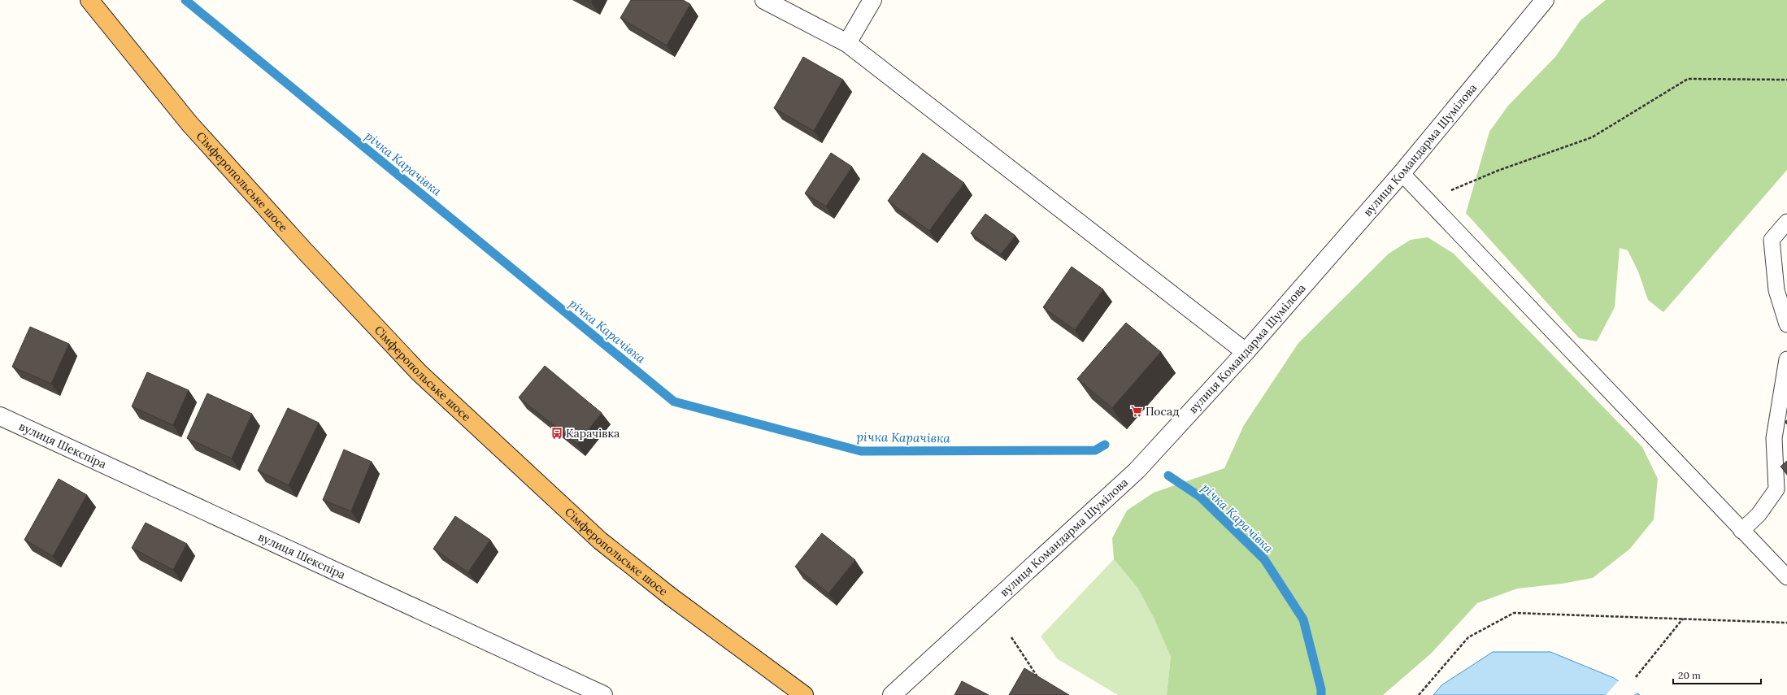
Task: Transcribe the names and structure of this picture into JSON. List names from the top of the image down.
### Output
{
  "streets": {
    "highway": ["Сімферопольське шосе"],
    "street": ["вулиця Командарма Шумілова", "вулиця Шекспіра"]
  },
  "water": ["річка Карачівка"],
  "places": {
    "supermarket": ["Посад"],
    "bus stop": ["Карачівка"]
  },
  "scale_bar": "20 m"
}
